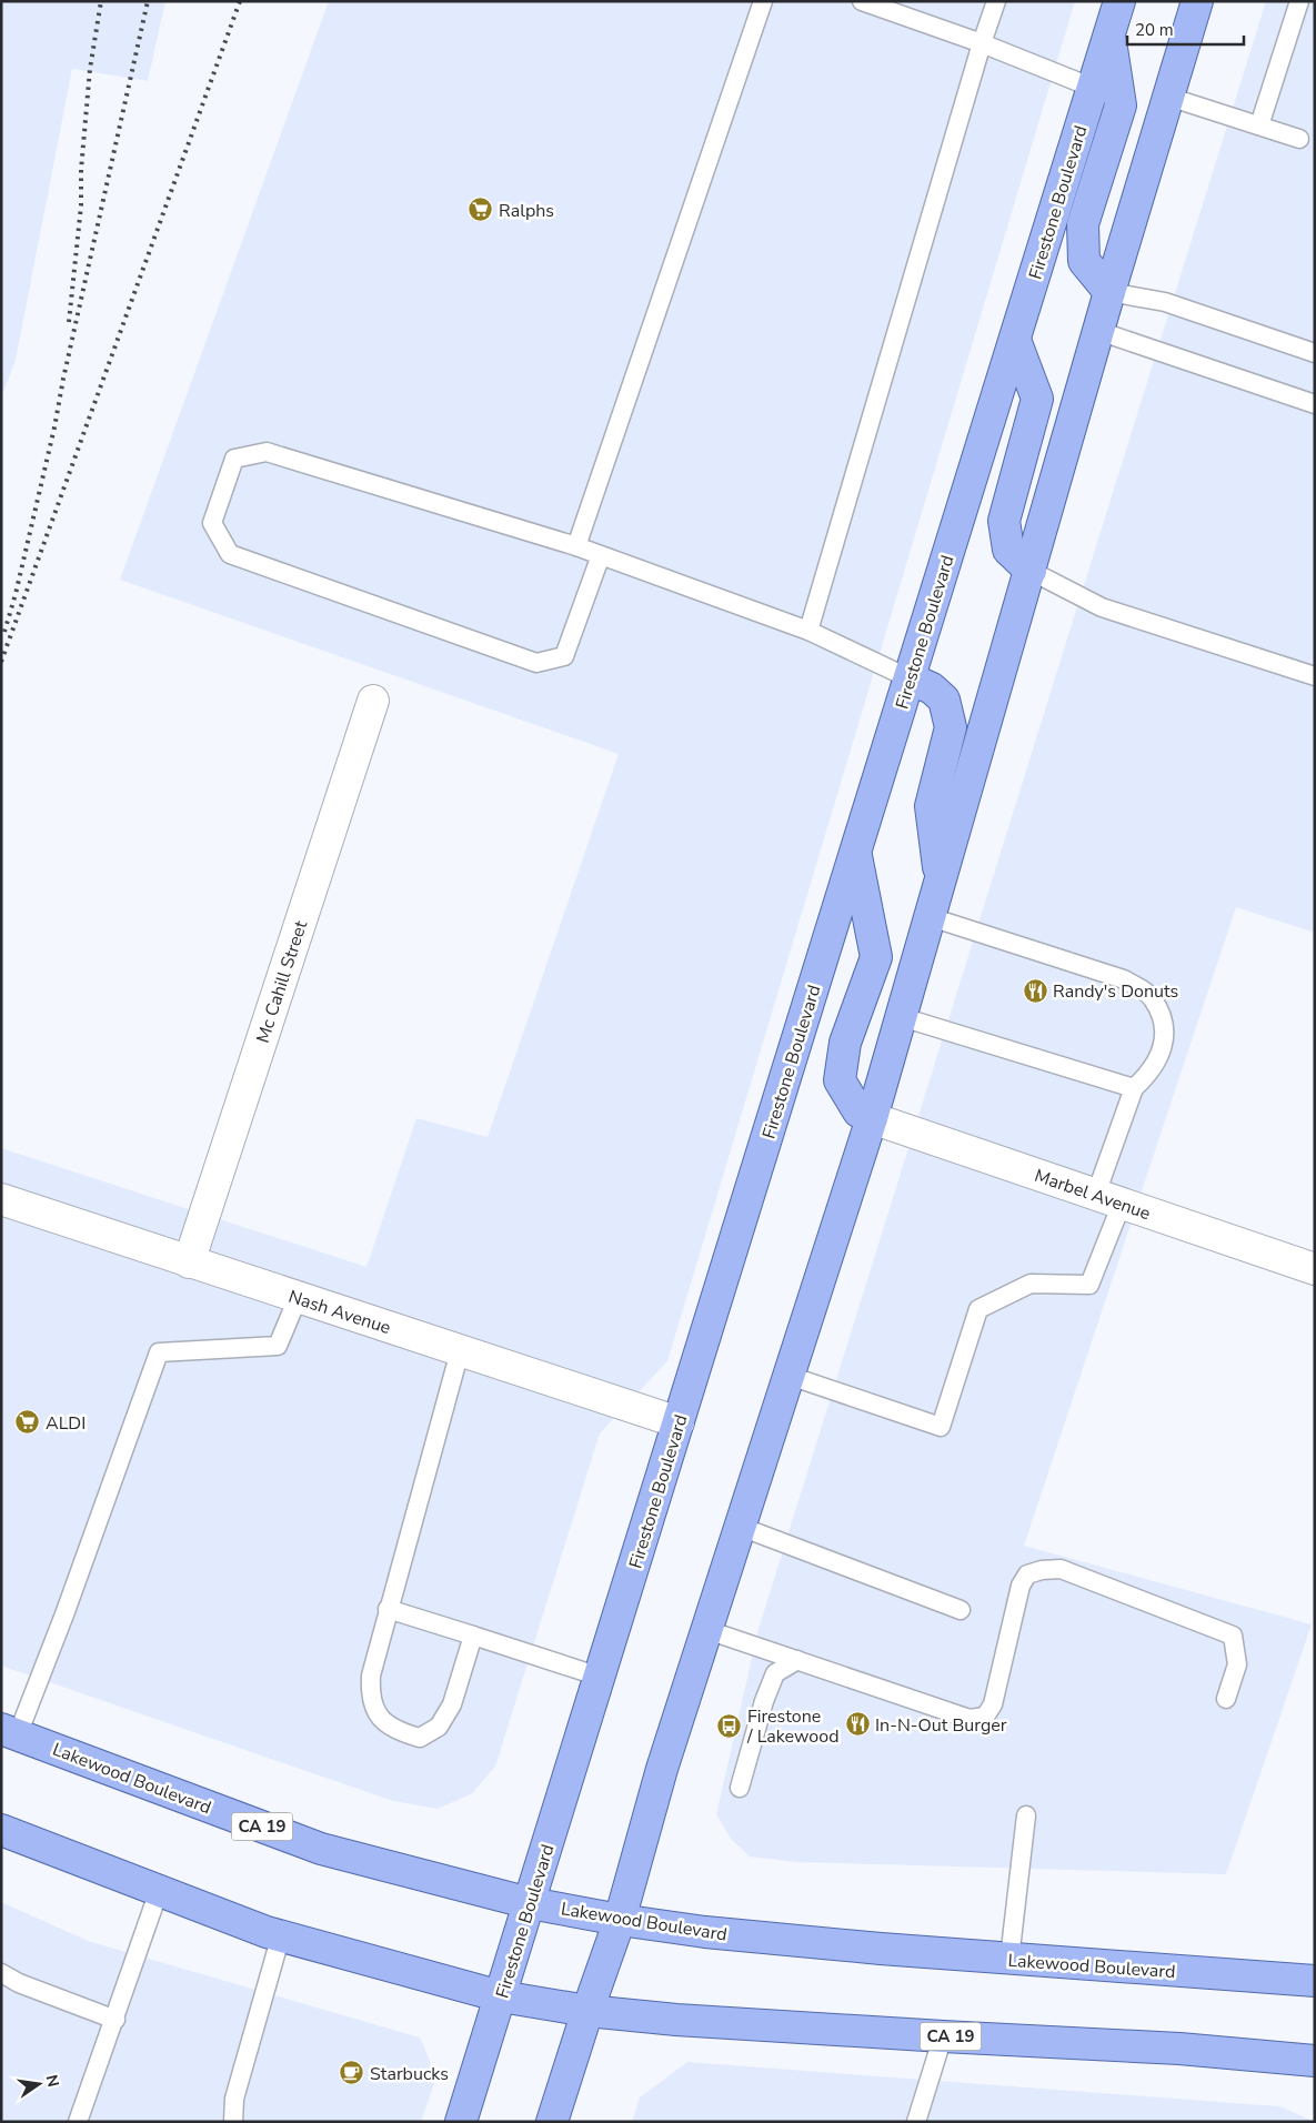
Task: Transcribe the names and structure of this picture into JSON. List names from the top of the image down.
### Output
{
  "streets": {
    "main road": ["Firestone Boulevard", "Lakewood Boulevard", "CA 19"],
    "street": ["Mc Cahill Street", "Marbel Avenue", "Nash Avenue"]
  },
  "crossings": [
    ["Firestone Boulevard", "Nash Avenue"],
    ["Firestone Boulevard", "Lakewood Boulevard"],
    ["Firestone Boulevard", "CA 19"],
    ["Mc Cahill Street", "Nash Avenue"]
  ],
  "places": {
    "supermarket": ["Ralphs", "ALDI"],
    "restaurant": ["Randy's Donuts", "In-N-Out Burger"],
    "bus stop": ["Firestone / Lakewood"],
    "cafe": ["Starbucks"]
  },
  "scale_bar": "20 m",
  "north": "right"
}
